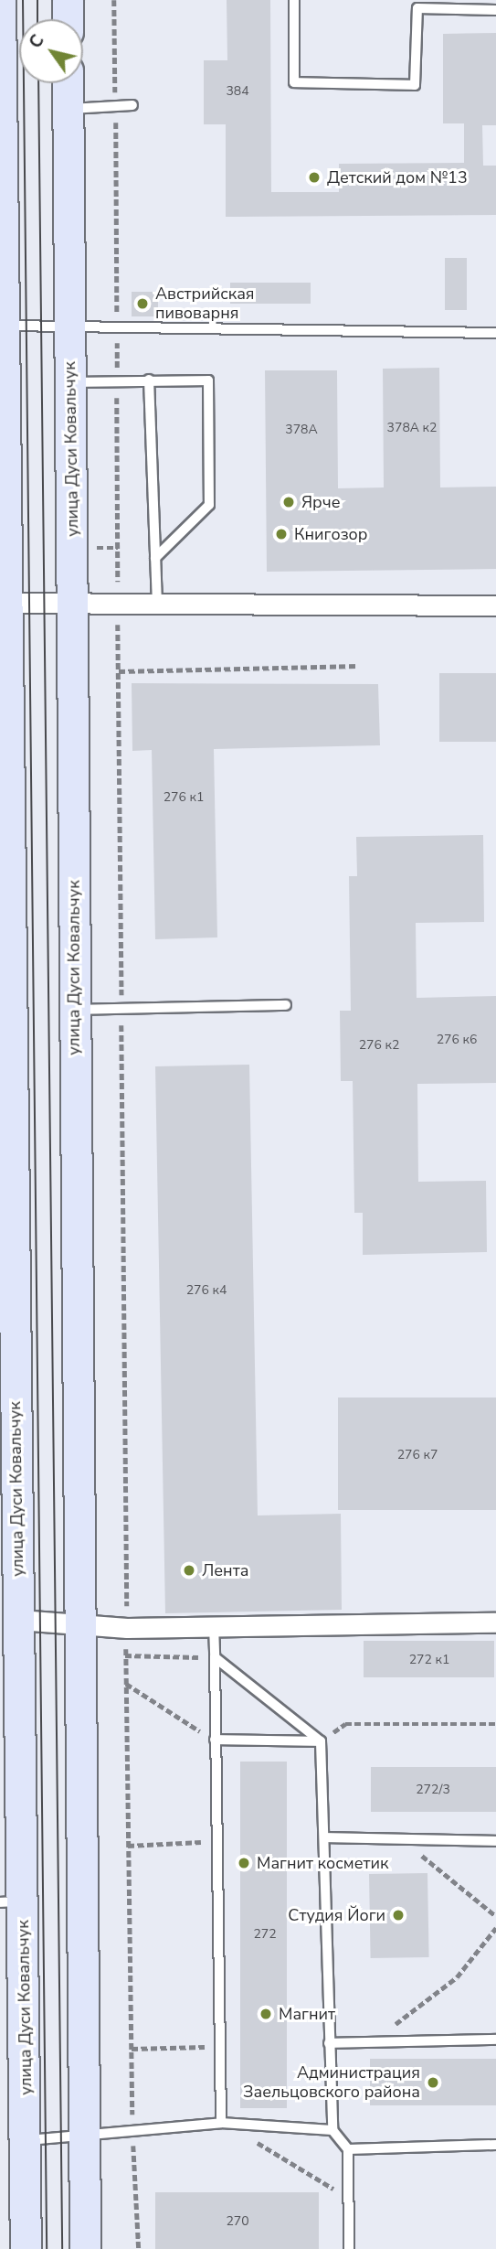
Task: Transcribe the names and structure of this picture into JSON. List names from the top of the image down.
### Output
{
  "streets": {
    "main road": ["улица Дуси Ковальчук"]
  },
  "places": [
    "Детский дом №13",
    "Австрийская пивоварня",
    "Ярче",
    "Книгозор",
    "Лента",
    "Магнит косметик",
    "Студия Йоги",
    "Магнит",
    "Администрация Заельцовского района"
  ],
  "house_numbers": [
    "384",
    "378А к2",
    "378А",
    "276 к1",
    "276 к6",
    "276 к2",
    "276 к4",
    "276 к7",
    "272 к1",
    "272/3",
    "272",
    "270"
  ],
  "north": "top left"
}
